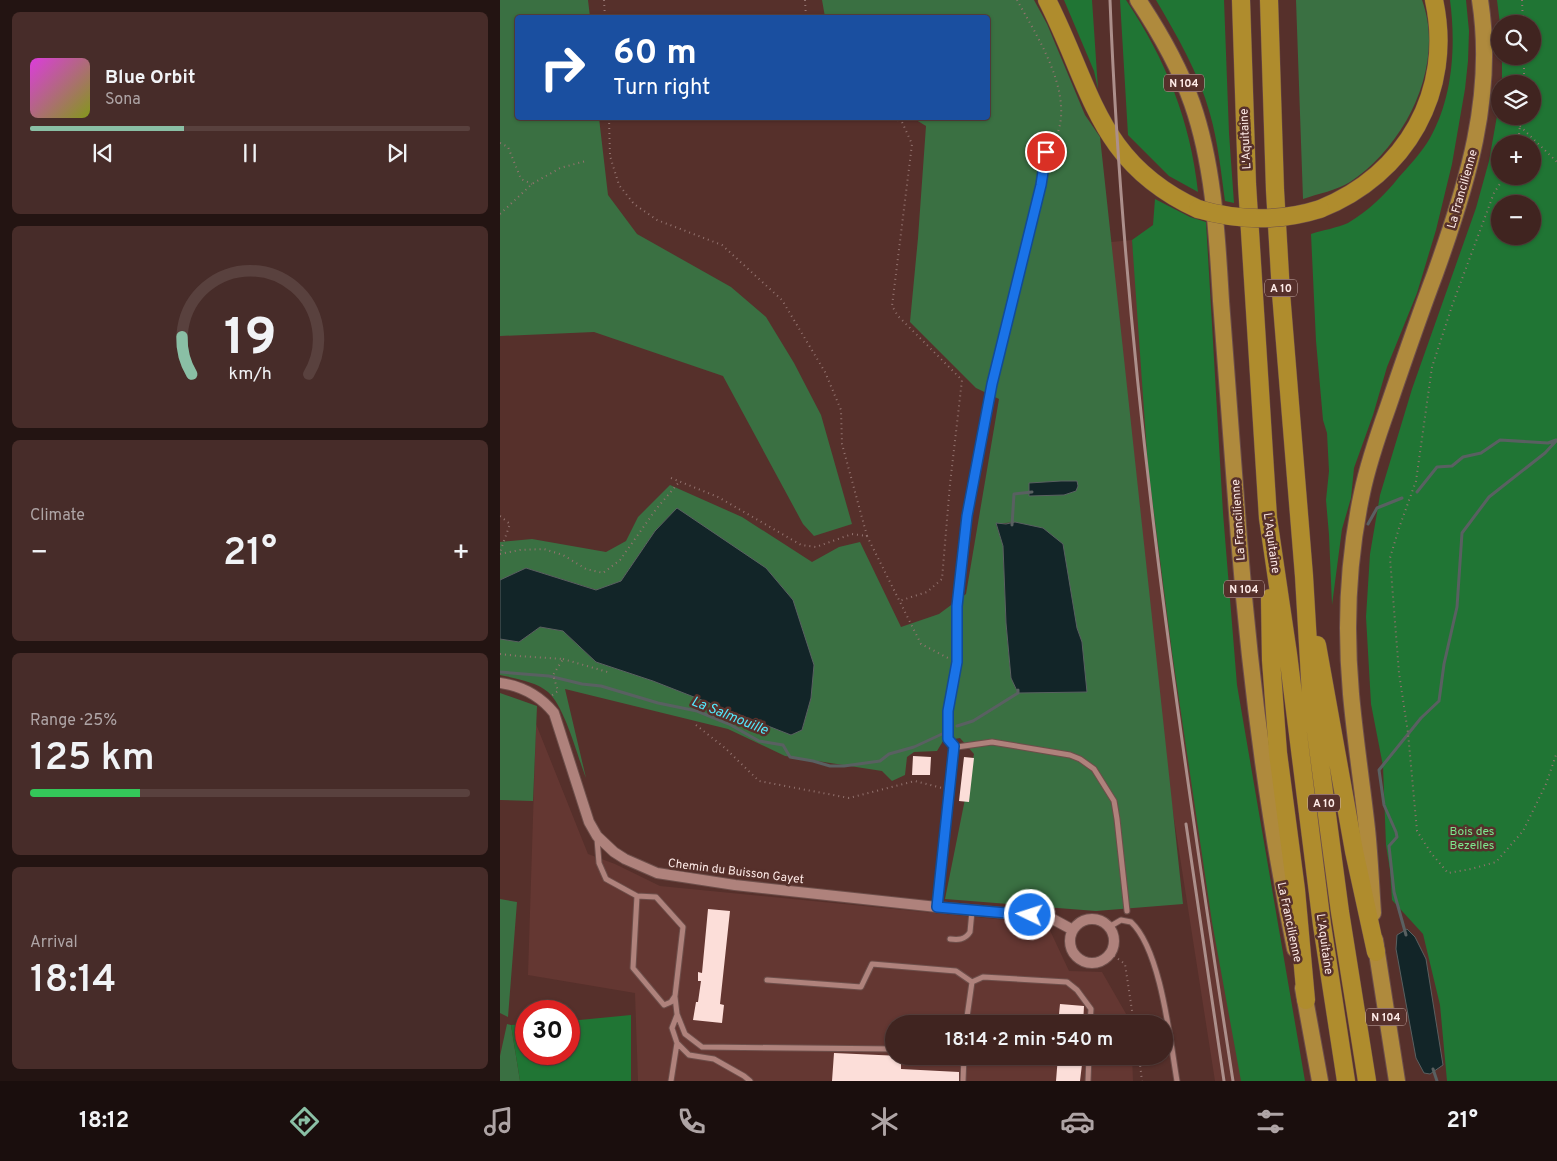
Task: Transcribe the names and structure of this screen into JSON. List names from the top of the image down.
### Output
{
  "streets": {
    "highway": [
      "N 104",
      "L'Aquitaine",
      "La Francilienne",
      "A 10"
    ],
    "street": ["Chemin du Buisson Gayet"]
  },
  "water": ["La Salmouille"],
  "parks": ["Bois des Bezelles"],
  "page": {
    "map_buttons": ["+", "−"],
    "turn": ["60 m", "Turn right"],
    "song": ["Blue Orbit", "Sona"],
    "tile": [
      "Climate",
      ["Range · 25%", "125 km"],
      ["Arrival", "18:14"]
    ],
    "heat": ["−", "21°", "+"],
    "limit": "30",
    "trip": "18:14 · 2 min · 540 m",
    "tabs": ["18:12", "21°"],
    "gauge": ["19", "km/h"]
  }
}
